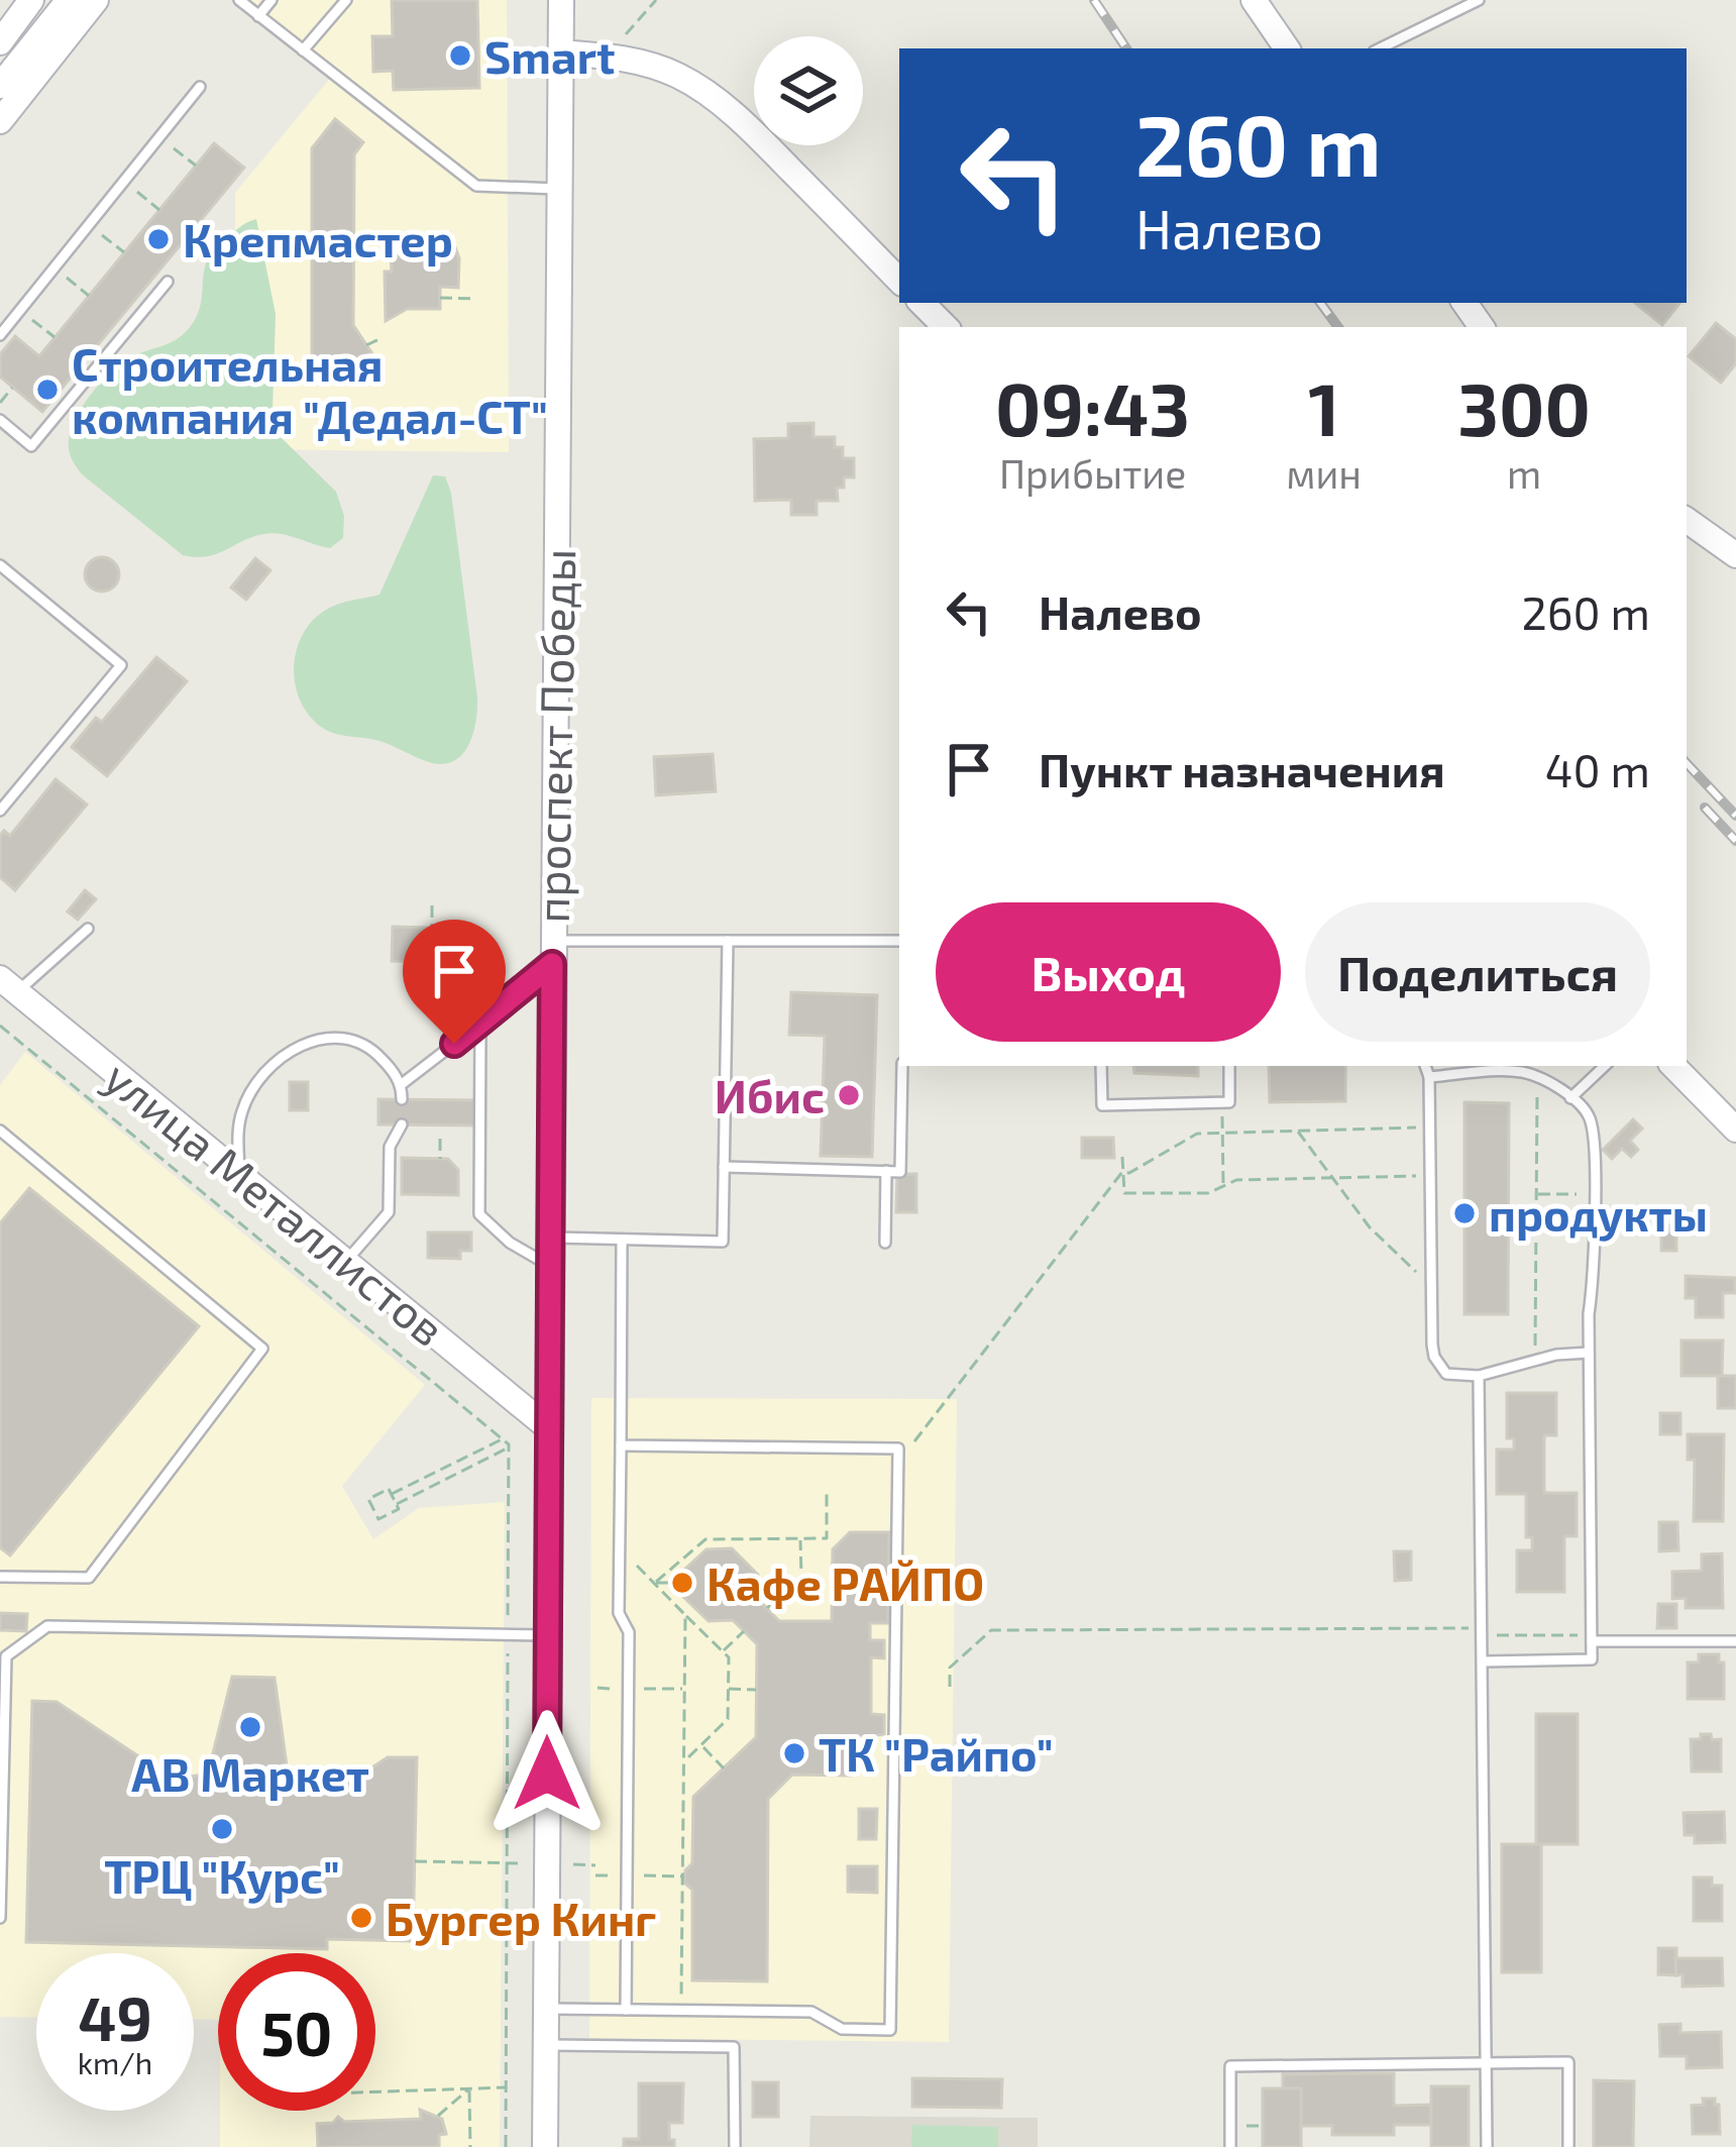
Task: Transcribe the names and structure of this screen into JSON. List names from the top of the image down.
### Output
{
  "streets": {
    "main road": ["проспект Победы", "улица Металлистов"]
  },
  "crossings": [
    ["проспект Победы", "улица Металлистов"]
  ],
  "places": [
    "Smart",
    "Крепмастер",
    "Строительная компания \"Дедал-СТ\"",
    "Ибис",
    "продукты",
    "Кафе РАЙПО",
    "АВ Маркет",
    "ТК \"Райпо\"",
    "ТРЦ \"Курс\"",
    "Бургер Кинг"
  ],
  "page": {
    "turn": ["260 m", "Налево"],
    "eta": [
      "09:43",
      "Прибытие",
      "1",
      "мин",
      "300",
      "m"
    ],
    "list": [
      {
        "name": "Налево",
        "value": "260 m"
      },
      {
        "name": "Пункт назначения",
        "value": "40 m"
      }
    ],
    "buttons": ["Выход", "Поделиться"],
    "speed": "49 km/h",
    "limit": "50"
  }
}
